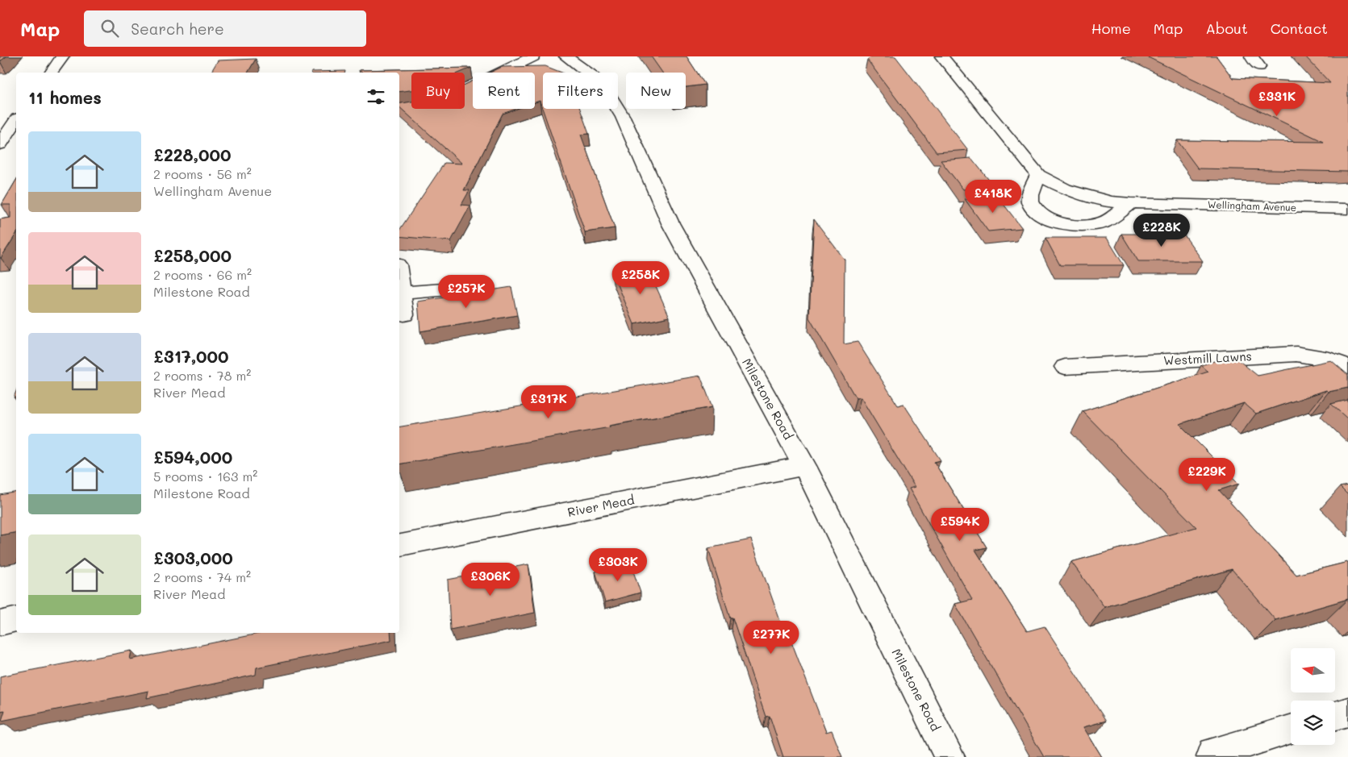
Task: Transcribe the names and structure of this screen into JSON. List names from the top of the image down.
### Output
{
  "streets": {
    "street": [
      "Wellingham Avenue",
      "Westmill Lawns",
      "Milestone Road",
      "River Mead"
    ]
  },
  "crossings": [
    ["Milestone Road", "River Mead"]
  ],
  "north": "left",
  "page": {
    "header": "Map",
    "search": "Search here",
    "nav": [
      "Home",
      "Map",
      "About",
      "Contact"
    ],
    "chip": [
      "Buy",
      "Rent",
      "Filters",
      "New"
    ],
    "heading": "11 homes",
    "price": [
      "£331K",
      "£418K",
      "£228K",
      "£258K",
      "£257K",
      "£317K",
      "£229K",
      "£594K",
      "£303K",
      "£306K",
      "£277K"
    ],
    "list": [
      {
        "name": "£228,000",
        "note": "2 rooms · 56 m² · Wellingham Avenue"
      },
      {
        "name": "£258,000",
        "note": "2 rooms · 66 m² · Milestone Road"
      },
      {
        "name": "£317,000",
        "note": "2 rooms · 78 m² · River Mead"
      },
      {
        "name": "£594,000",
        "note": "5 rooms · 163 m² · Milestone Road"
      },
      {
        "name": "£303,000",
        "note": "2 rooms · 74 m² · River Mead"
      }
    ]
  }
}
